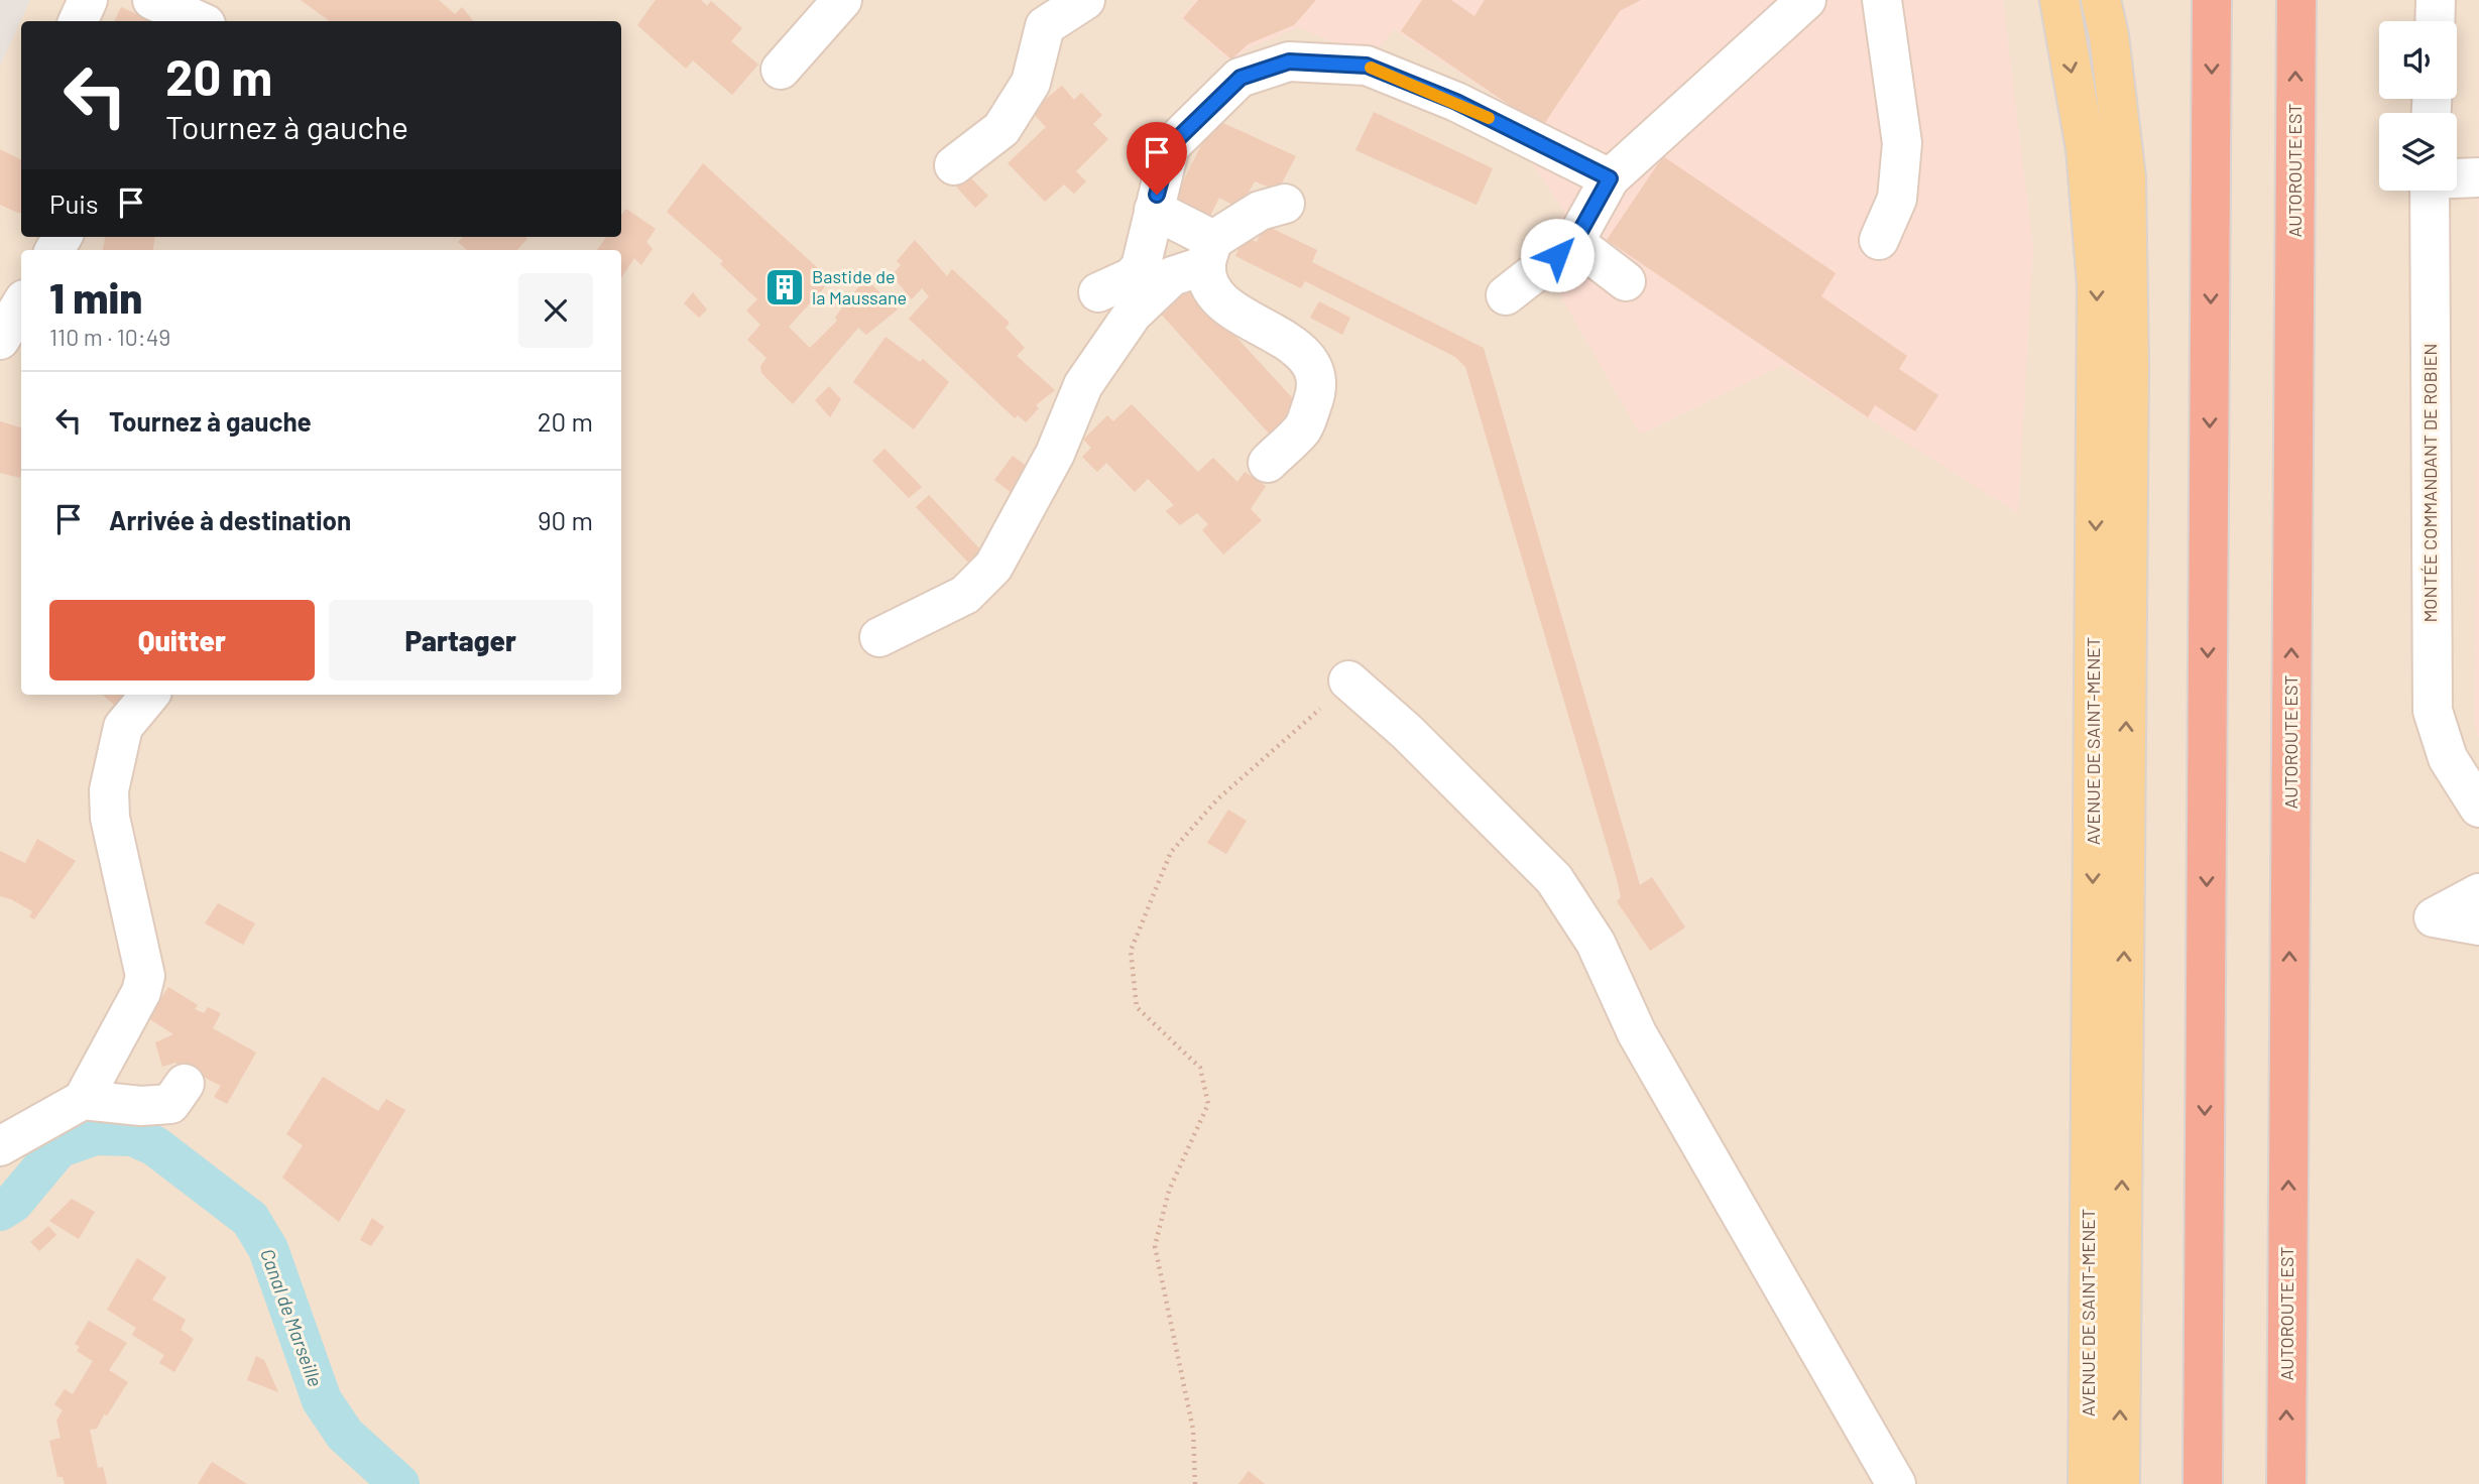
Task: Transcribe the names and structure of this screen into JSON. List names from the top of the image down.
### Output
{
  "streets": {
    "highway": ["AUTOROUTE EST"],
    "main road": ["AVENUE DE SAINT-MENET"],
    "street": ["MONTÉE COMMANDANT DE ROBIEN"]
  },
  "water": ["Canal de Marseille"],
  "places": {
    "building": ["Bastide de la Maussane"]
  },
  "page": {
    "turn": ["20 m", "Tournez à gauche"],
    "then": "Puis",
    "heading": ["1 min", "110 m · 10:49"],
    "list": [
      {
        "name": "Tournez à gauche",
        "value": "20 m"
      },
      {
        "name": "Arrivée à destination",
        "value": "90 m"
      }
    ],
    "buttons": ["Quitter", "Partager"]
  }
}
